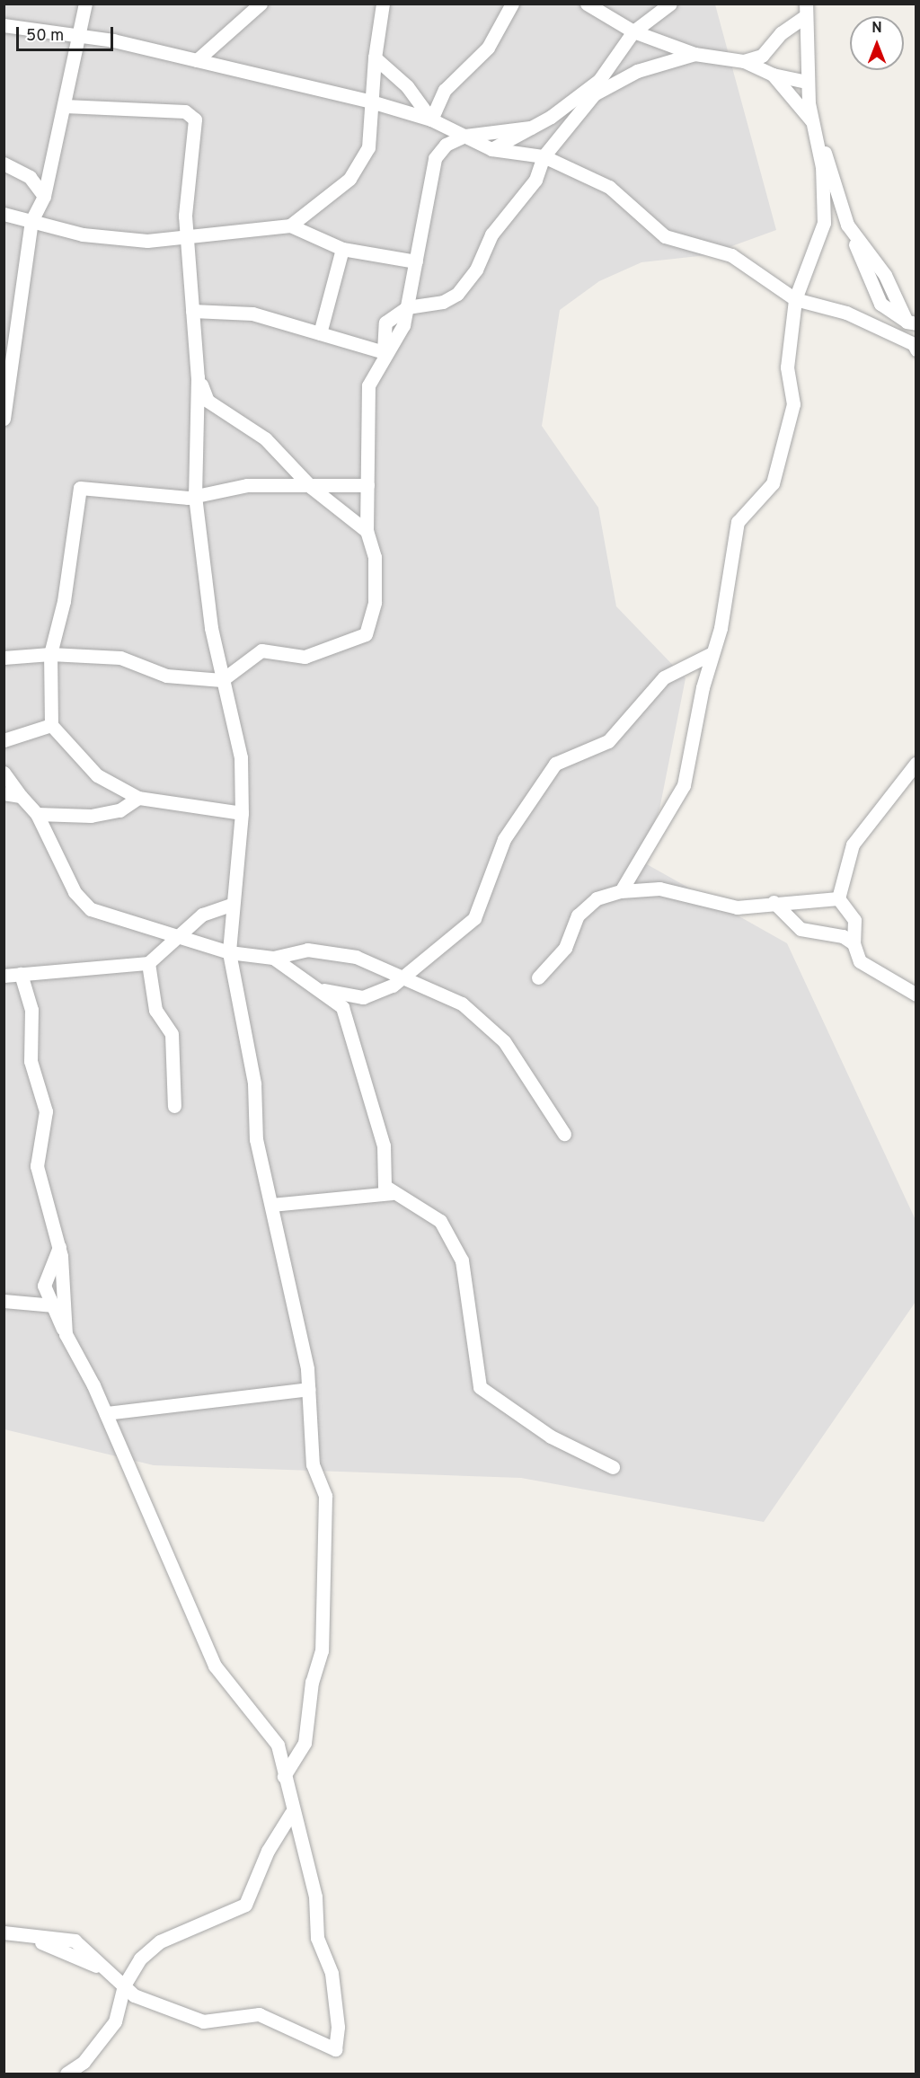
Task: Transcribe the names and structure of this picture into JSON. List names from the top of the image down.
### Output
{
  "scale_bar": "50 m",
  "north": "top"
}
